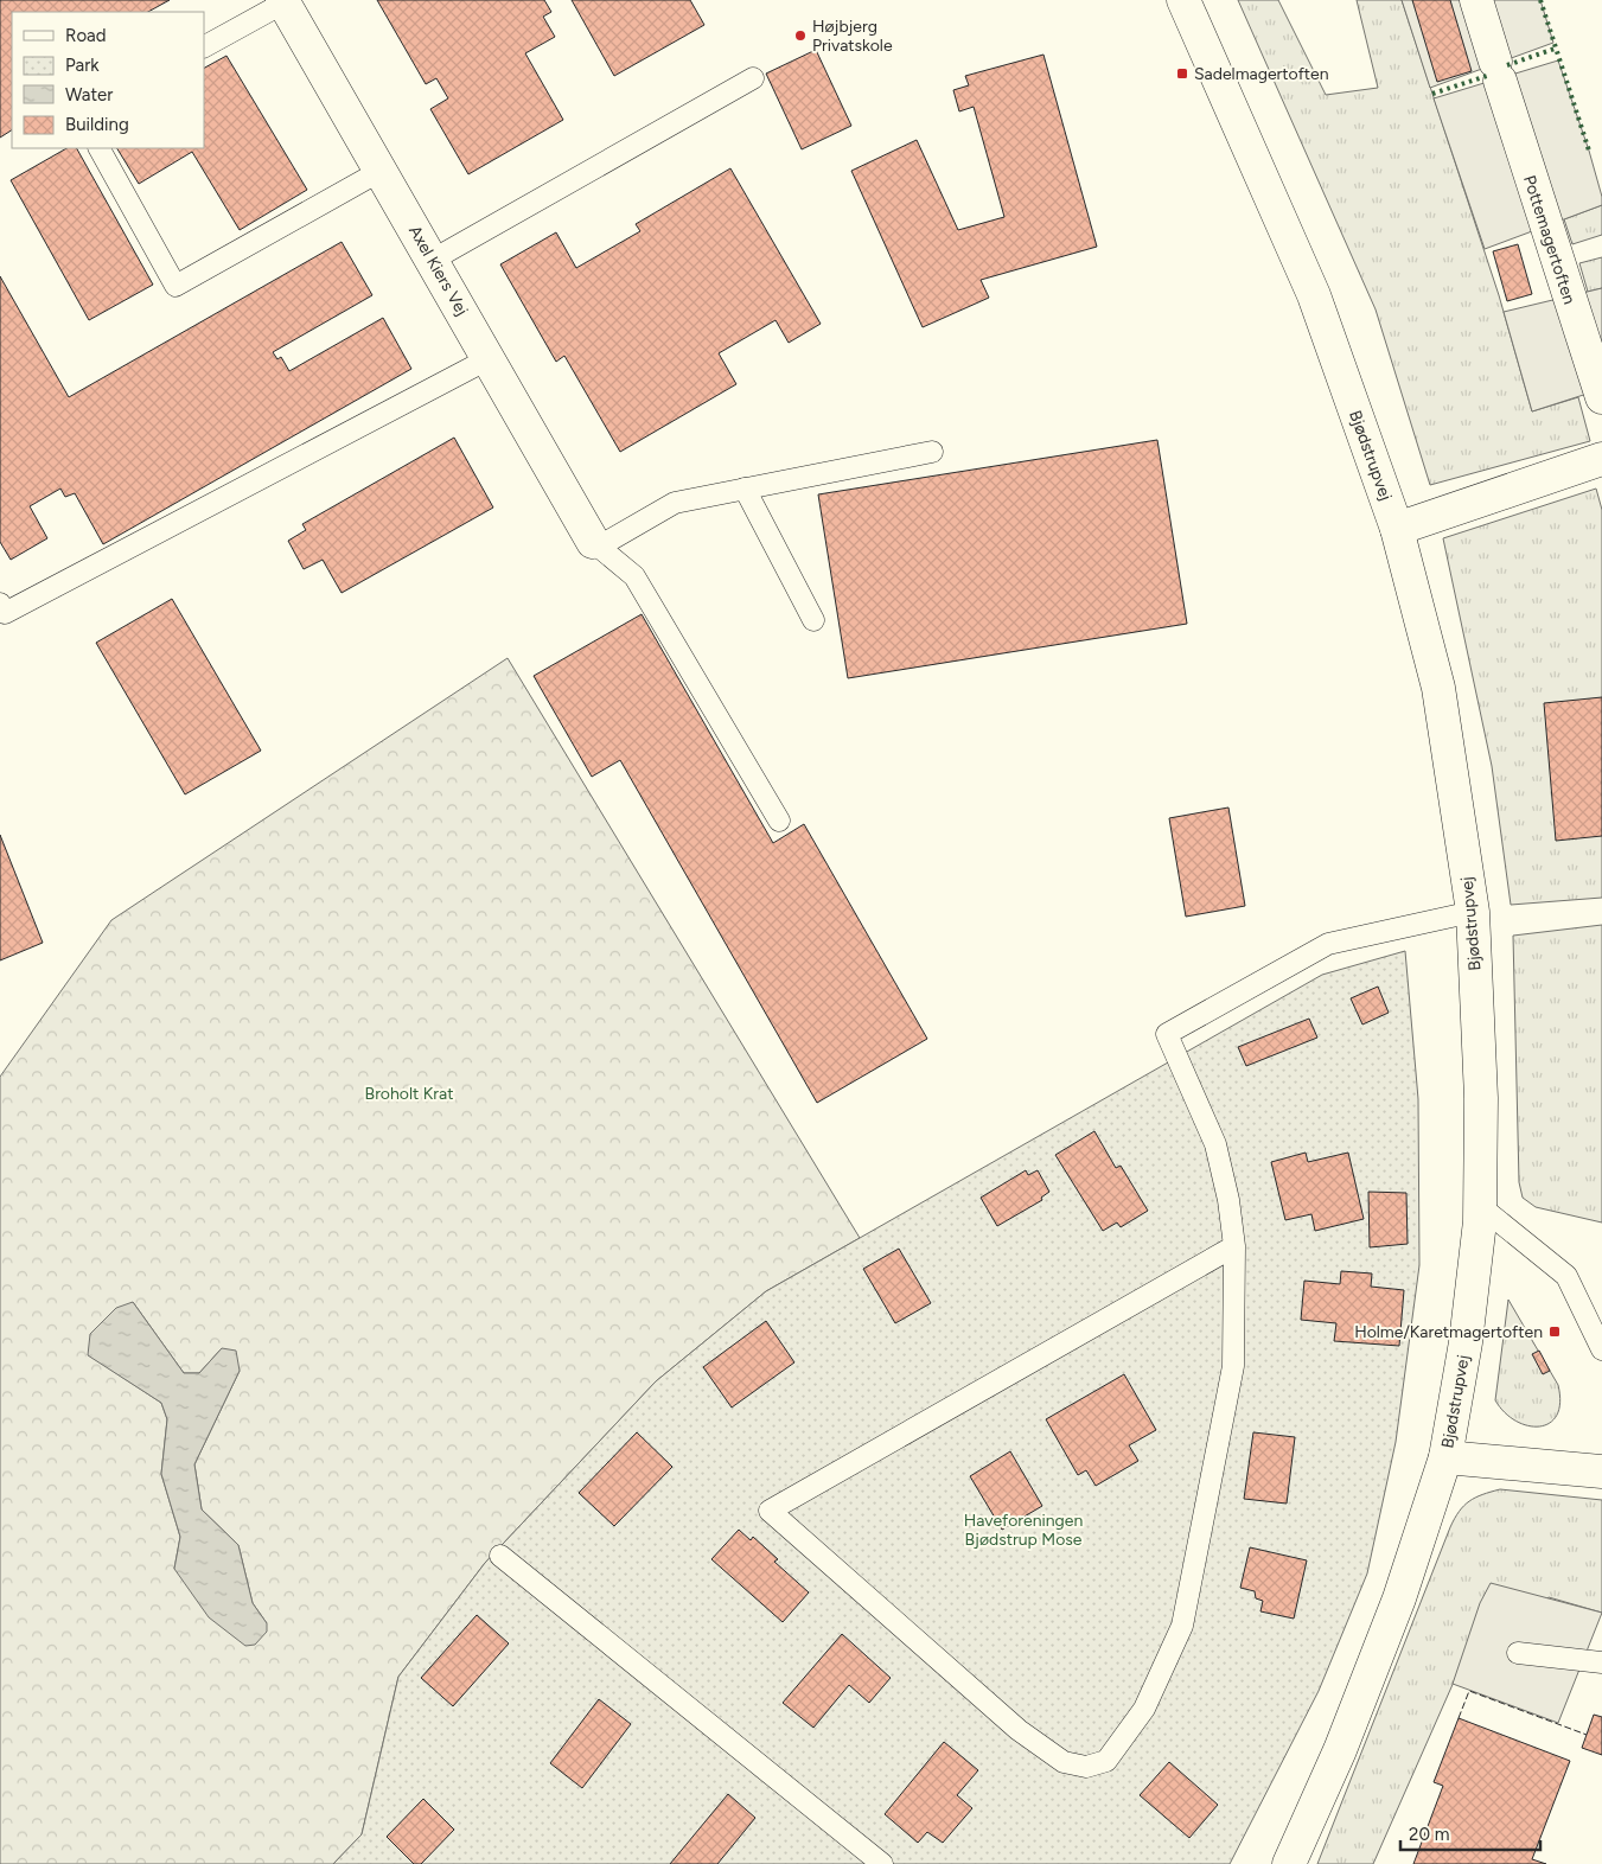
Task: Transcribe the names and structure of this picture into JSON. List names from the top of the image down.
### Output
{
  "streets": {
    "street": ["Pottemagertoften", "Axel Kiers Vej", "Bjødstrupvej"]
  },
  "parks": ["Broholt Krat", "Haveforeningen Bjødstrup Mose"],
  "places": {
    "other": ["Højbjerg Privatskole"],
    "transit": ["Sadelmagertoften", "Holme/Karetmagertoften"]
  },
  "legend": [
    "Road",
    "Park",
    "Water",
    "Building"
  ],
  "scale_bar": "20 m"
}
